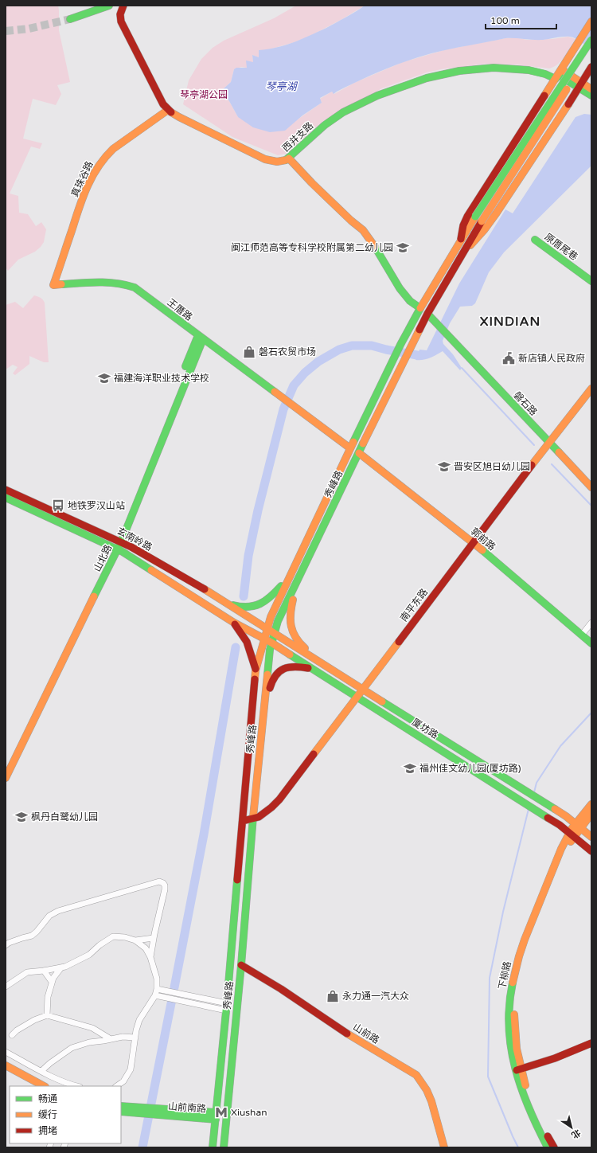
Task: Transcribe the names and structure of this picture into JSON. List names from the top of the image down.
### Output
{
  "streets": {
    "main road": [
      "西井支路",
      "真珠谷路",
      "原厝尾巷",
      "王厝路",
      "磐石路",
      "秀峰路",
      "玄南岭路",
      "郭前路",
      "山北路",
      "南平东路",
      "厦坊路",
      "下柳路",
      "山前路",
      "山前南路"
    ]
  },
  "crossings": [
    ["西井支路", "真珠谷路"],
    ["真珠谷路", "王厝路"],
    ["王厝路", "秀峰路"],
    ["王厝路", "山北路"],
    ["磐石路", "秀峰路"],
    ["磐石路", "南平东路"],
    ["秀峰路", "郭前路"],
    ["秀峰路", "南平东路"],
    ["秀峰路", "厦坊路"],
    ["秀峰路", "山前路"],
    ["秀峰路", "山前南路"],
    ["玄南岭路", "山北路"],
    ["玄南岭路", "厦坊路"],
    ["郭前路", "南平东路"],
    ["南平东路", "厦坊路"],
    ["厦坊路", "下柳路"]
  ],
  "districts": ["XINDIAN"],
  "water": ["琴亭湖"],
  "parks": ["琴亭湖公园"],
  "places": {
    "school or university": [
      "闽江师范高等专科学校附属第二幼儿园",
      "福建海洋职业技术学校",
      "晋安区旭日幼儿园",
      "福州佳文幼儿园(厦坊路)",
      "枫丹白鹭幼儿园"
    ],
    "shop": ["磐石农贸市场", "永力通一汽大众"],
    "public building": ["新店镇人民政府"],
    "bus stop": ["地铁罗汉山站"],
    "metro station": ["Xiushan"]
  },
  "legend": ["畅通", "缓行", "拥堵"],
  "scale_bar": "100 m",
  "north": "bottom right"
}
